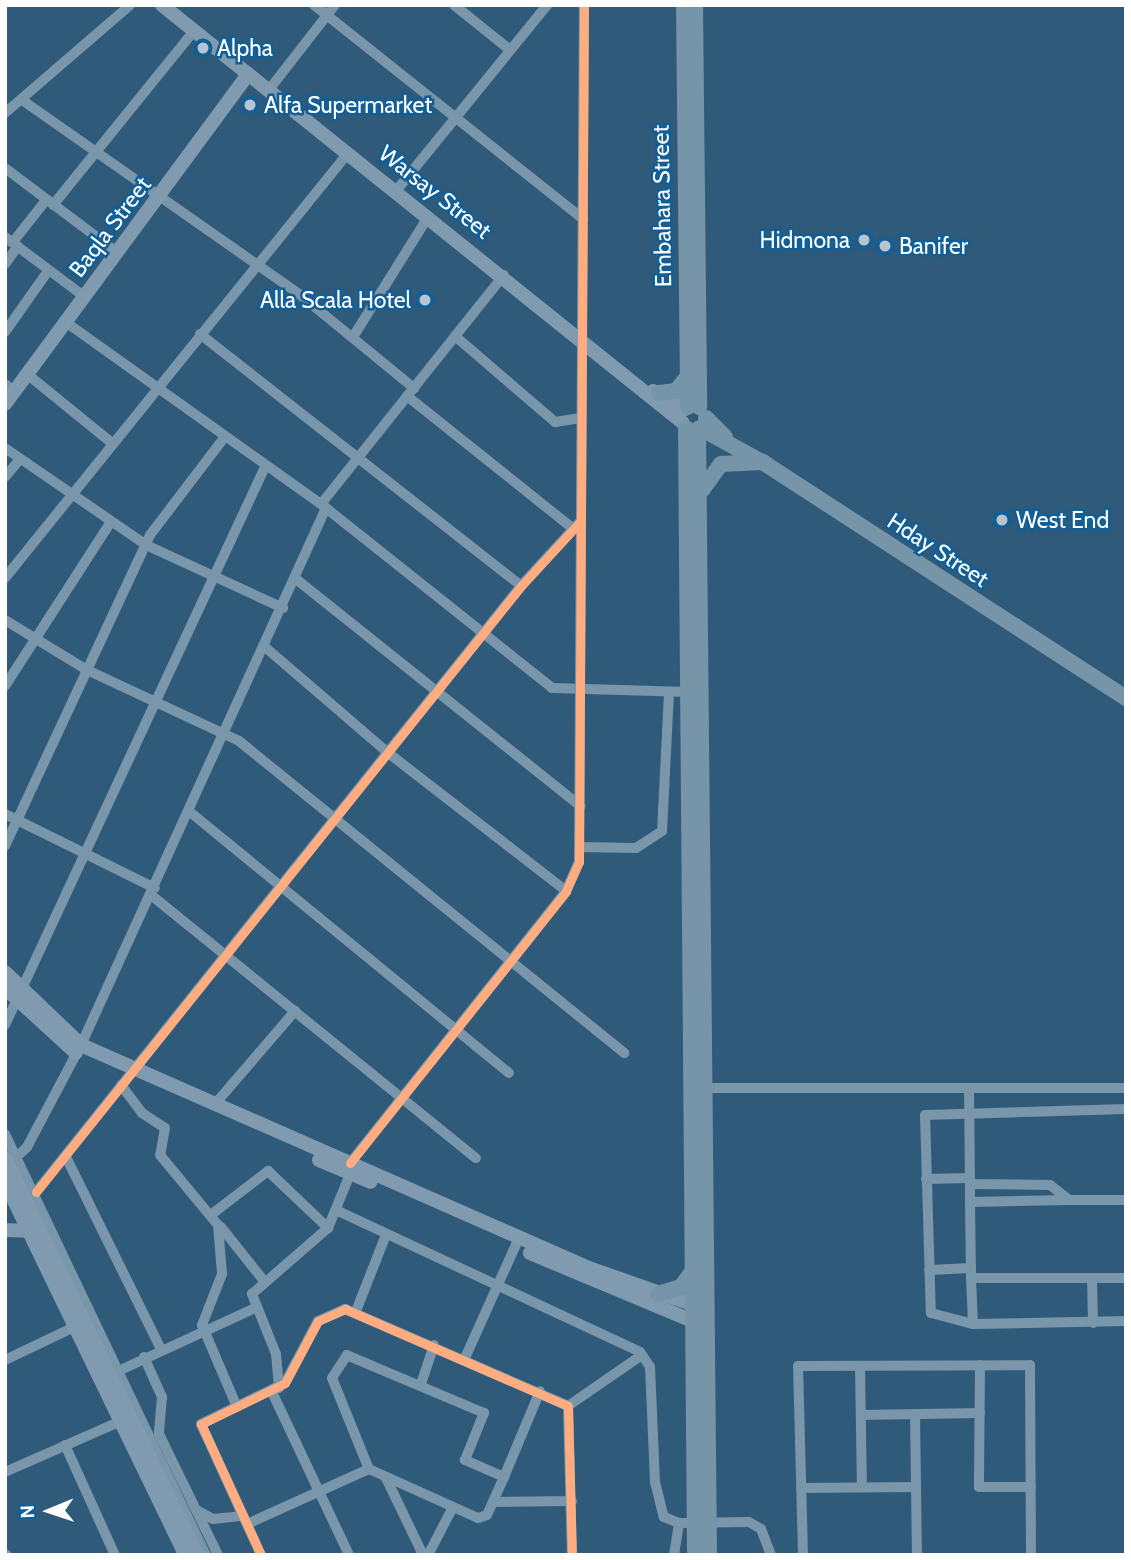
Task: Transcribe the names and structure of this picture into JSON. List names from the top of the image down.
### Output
{
  "streets": {
    "main road": ["Embahara Street", "Hday Street"],
    "street": ["Warsay Street", "Baqla Street"]
  },
  "crossings": [
    ["Warsay Street", "Embahara Street"],
    ["Warsay Street", "Baqla Street"],
    ["Warsay Street", "Hday Street"],
    ["Embahara Street", "Hday Street"]
  ],
  "places": [
    "Alpha",
    "Alfa Supermarket",
    "Hidmona",
    "Banifer",
    "Alla Scala Hotel",
    "West End"
  ],
  "north": "left"
}
